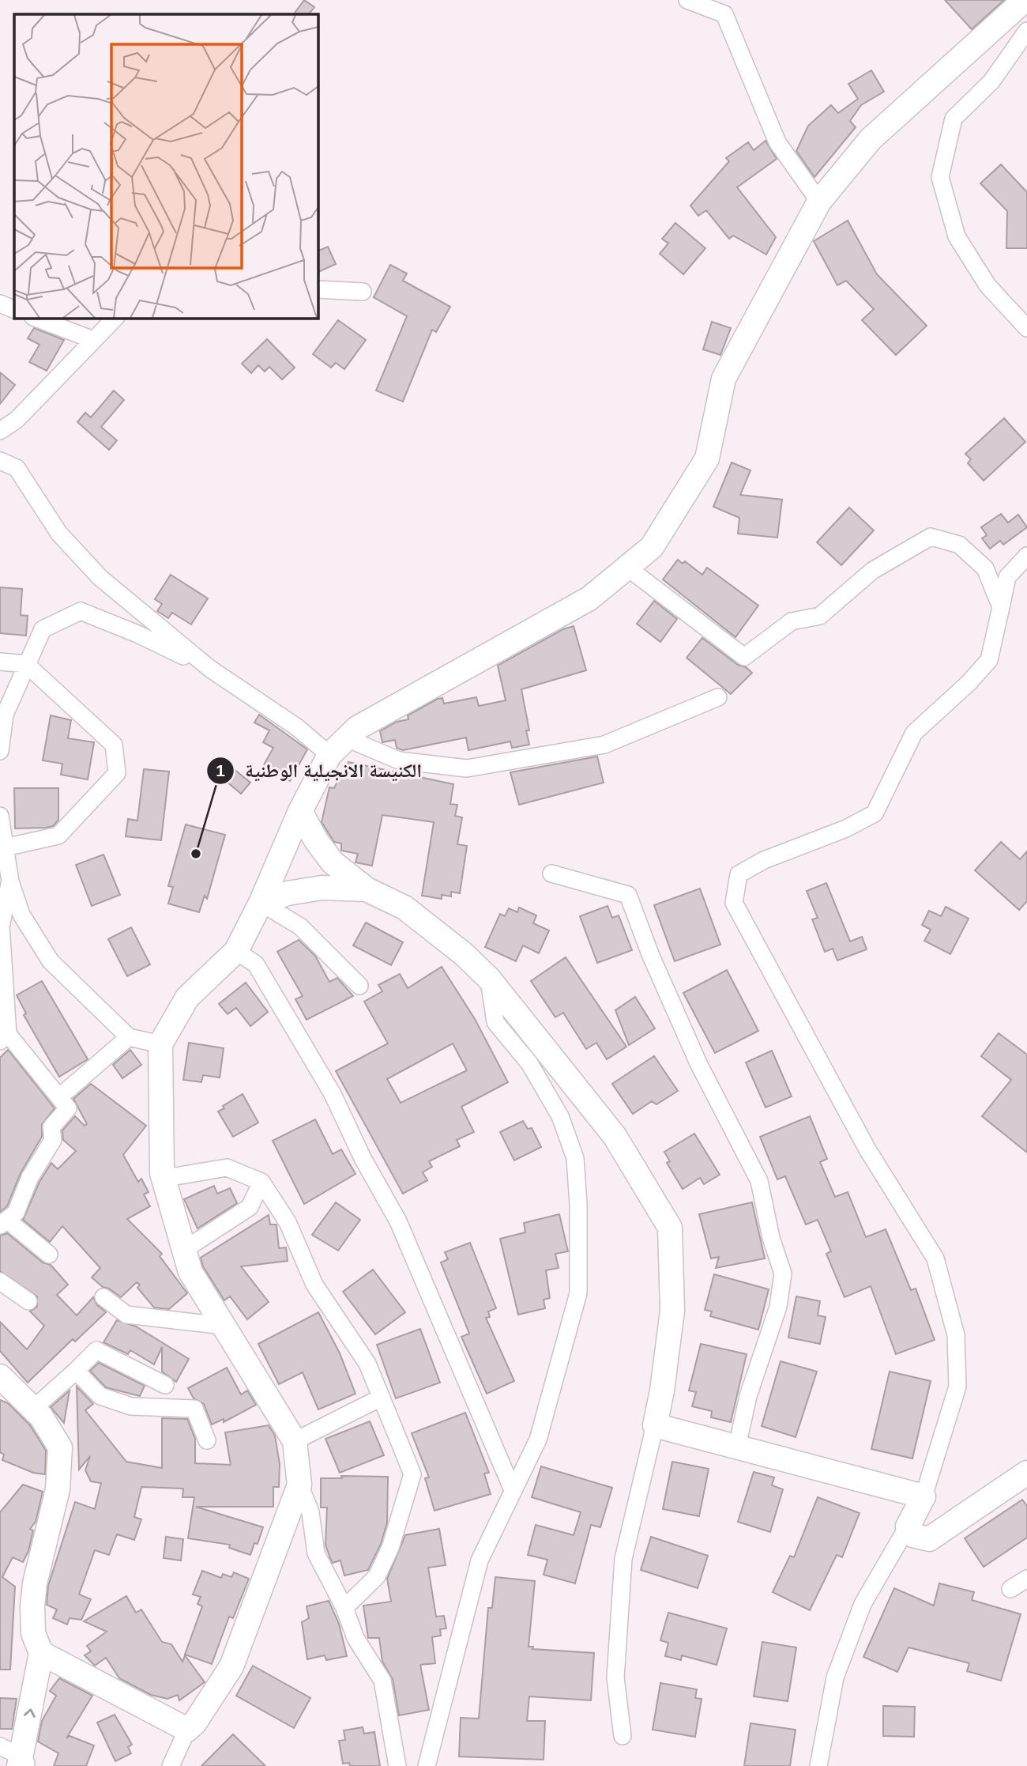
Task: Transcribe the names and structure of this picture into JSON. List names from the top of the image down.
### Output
{
  "places": ["الكنيسة الانجيلية الوطنية"]
}
